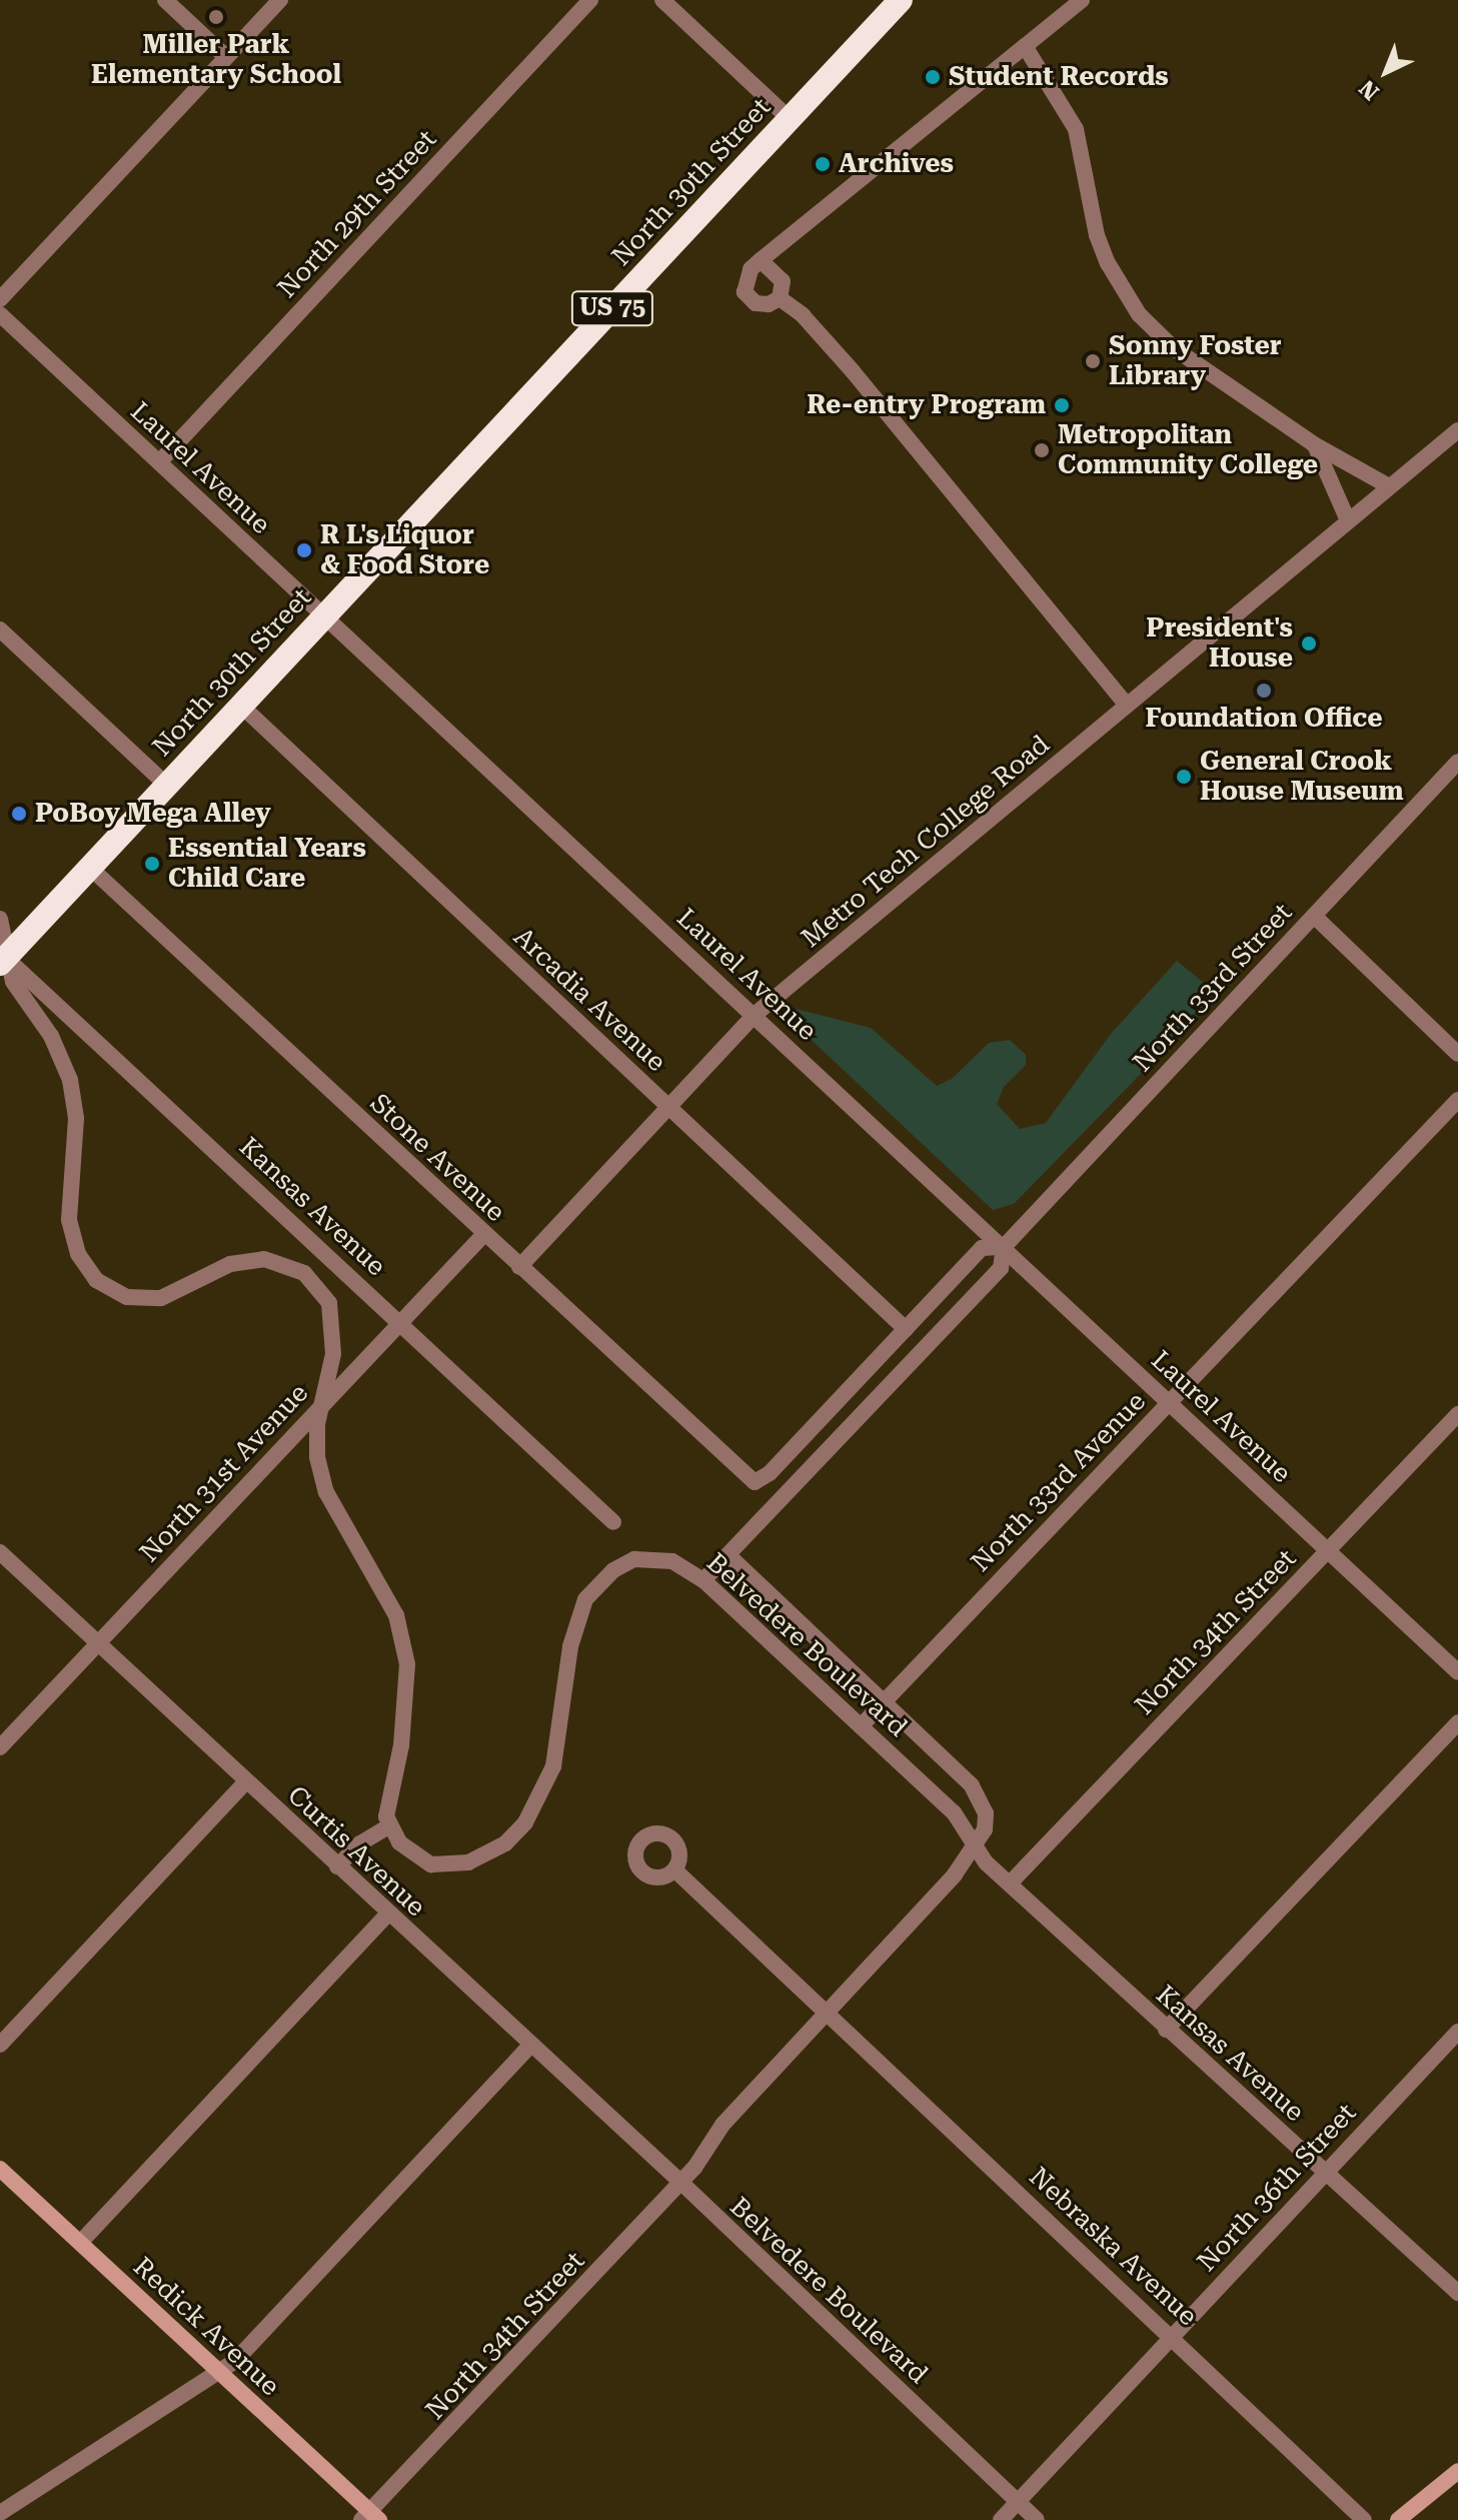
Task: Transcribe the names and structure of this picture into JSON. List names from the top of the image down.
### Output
{
  "streets": {
    "highway": ["North 30th Street", "US 75"],
    "street": [
      "North 29th Street",
      "Laurel Avenue",
      "Metro Tech College Road",
      "North 33rd Street",
      "Arcadia Avenue",
      "Stone Avenue",
      "Kansas Avenue",
      "North 31st Avenue",
      "North 33rd Avenue",
      "North 34th Street",
      "Belvedere Boulevard",
      "Curtis Avenue",
      "North 36th Street",
      "Nebraska Avenue",
      "Redick Avenue"
    ]
  },
  "crossings": [
    ["North 30th Street", "Laurel Avenue"],
    ["North 30th Street", "Arcadia Avenue"],
    ["North 30th Street", "Stone Avenue"],
    ["North 30th Street", "Kansas Avenue"],
    ["North 29th Street", "Laurel Avenue"],
    ["Laurel Avenue", "Metro Tech College Road"],
    ["Laurel Avenue", "North 33rd Street"],
    ["Laurel Avenue", "North 33rd Avenue"],
    ["Laurel Avenue", "North 34th Street"],
    ["North 33rd Street", "Arcadia Avenue"],
    ["North 33rd Street", "Stone Avenue"],
    ["North 33rd Street", "Belvedere Boulevard"],
    ["Stone Avenue", "North 31st Avenue"],
    ["Kansas Avenue", "North 31st Avenue"],
    ["Kansas Avenue", "North 34th Street"],
    ["Kansas Avenue", "Belvedere Boulevard"],
    ["Kansas Avenue", "North 36th Street"],
    ["North 31st Avenue", "Curtis Avenue"],
    ["North 33rd Avenue", "Belvedere Boulevard"],
    ["North 34th Street", "Belvedere Boulevard"],
    ["North 34th Street", "Curtis Avenue"],
    ["North 34th Street", "Redick Avenue"],
    ["Belvedere Boulevard", "Curtis Avenue"],
    ["Belvedere Boulevard", "North 36th Street"],
    ["North 36th Street", "Nebraska Avenue"]
  ],
  "places": [
    "Miller Park Elementary School",
    "Student Records",
    "Archives",
    "Sonny Foster Library",
    "Re-entry Program",
    "Metropolitan Community College",
    "R L's Liquor & Food Store",
    "President's House",
    "Foundation Office",
    "General Crook House Museum",
    "PoBoy Mega Alley",
    "Essential Years Child Care"
  ],
  "north": "bottom left"
}
